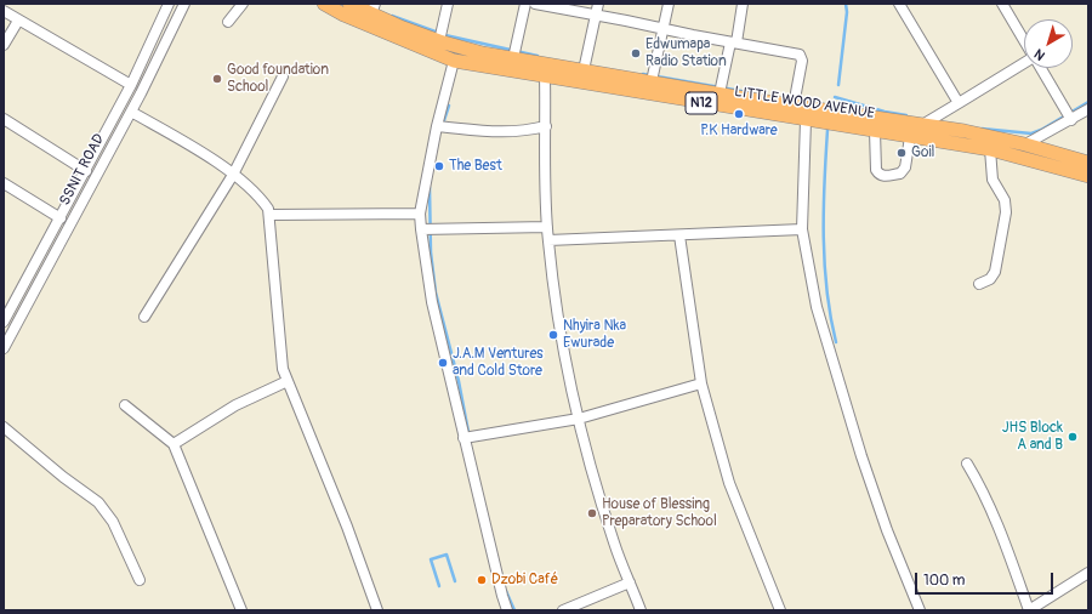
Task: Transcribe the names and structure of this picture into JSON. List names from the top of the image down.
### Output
{
  "streets": {
    "highway": ["N12", "LITTLE WOOD AVENUE"],
    "street": ["SSNIT ROAD"]
  },
  "places": [
    "Edwumapa Radio Station",
    "Good foundation School",
    "P.K Hardware",
    "Goil",
    "The Best",
    "Nhyira Nka Ewurade",
    "J.A.M Ventures and Cold Store",
    "JHS Block A and B",
    "House of Blessing Preparatory School",
    "Dzobi Café"
  ],
  "scale_bar": "100 m",
  "north": "bottom left"
}
